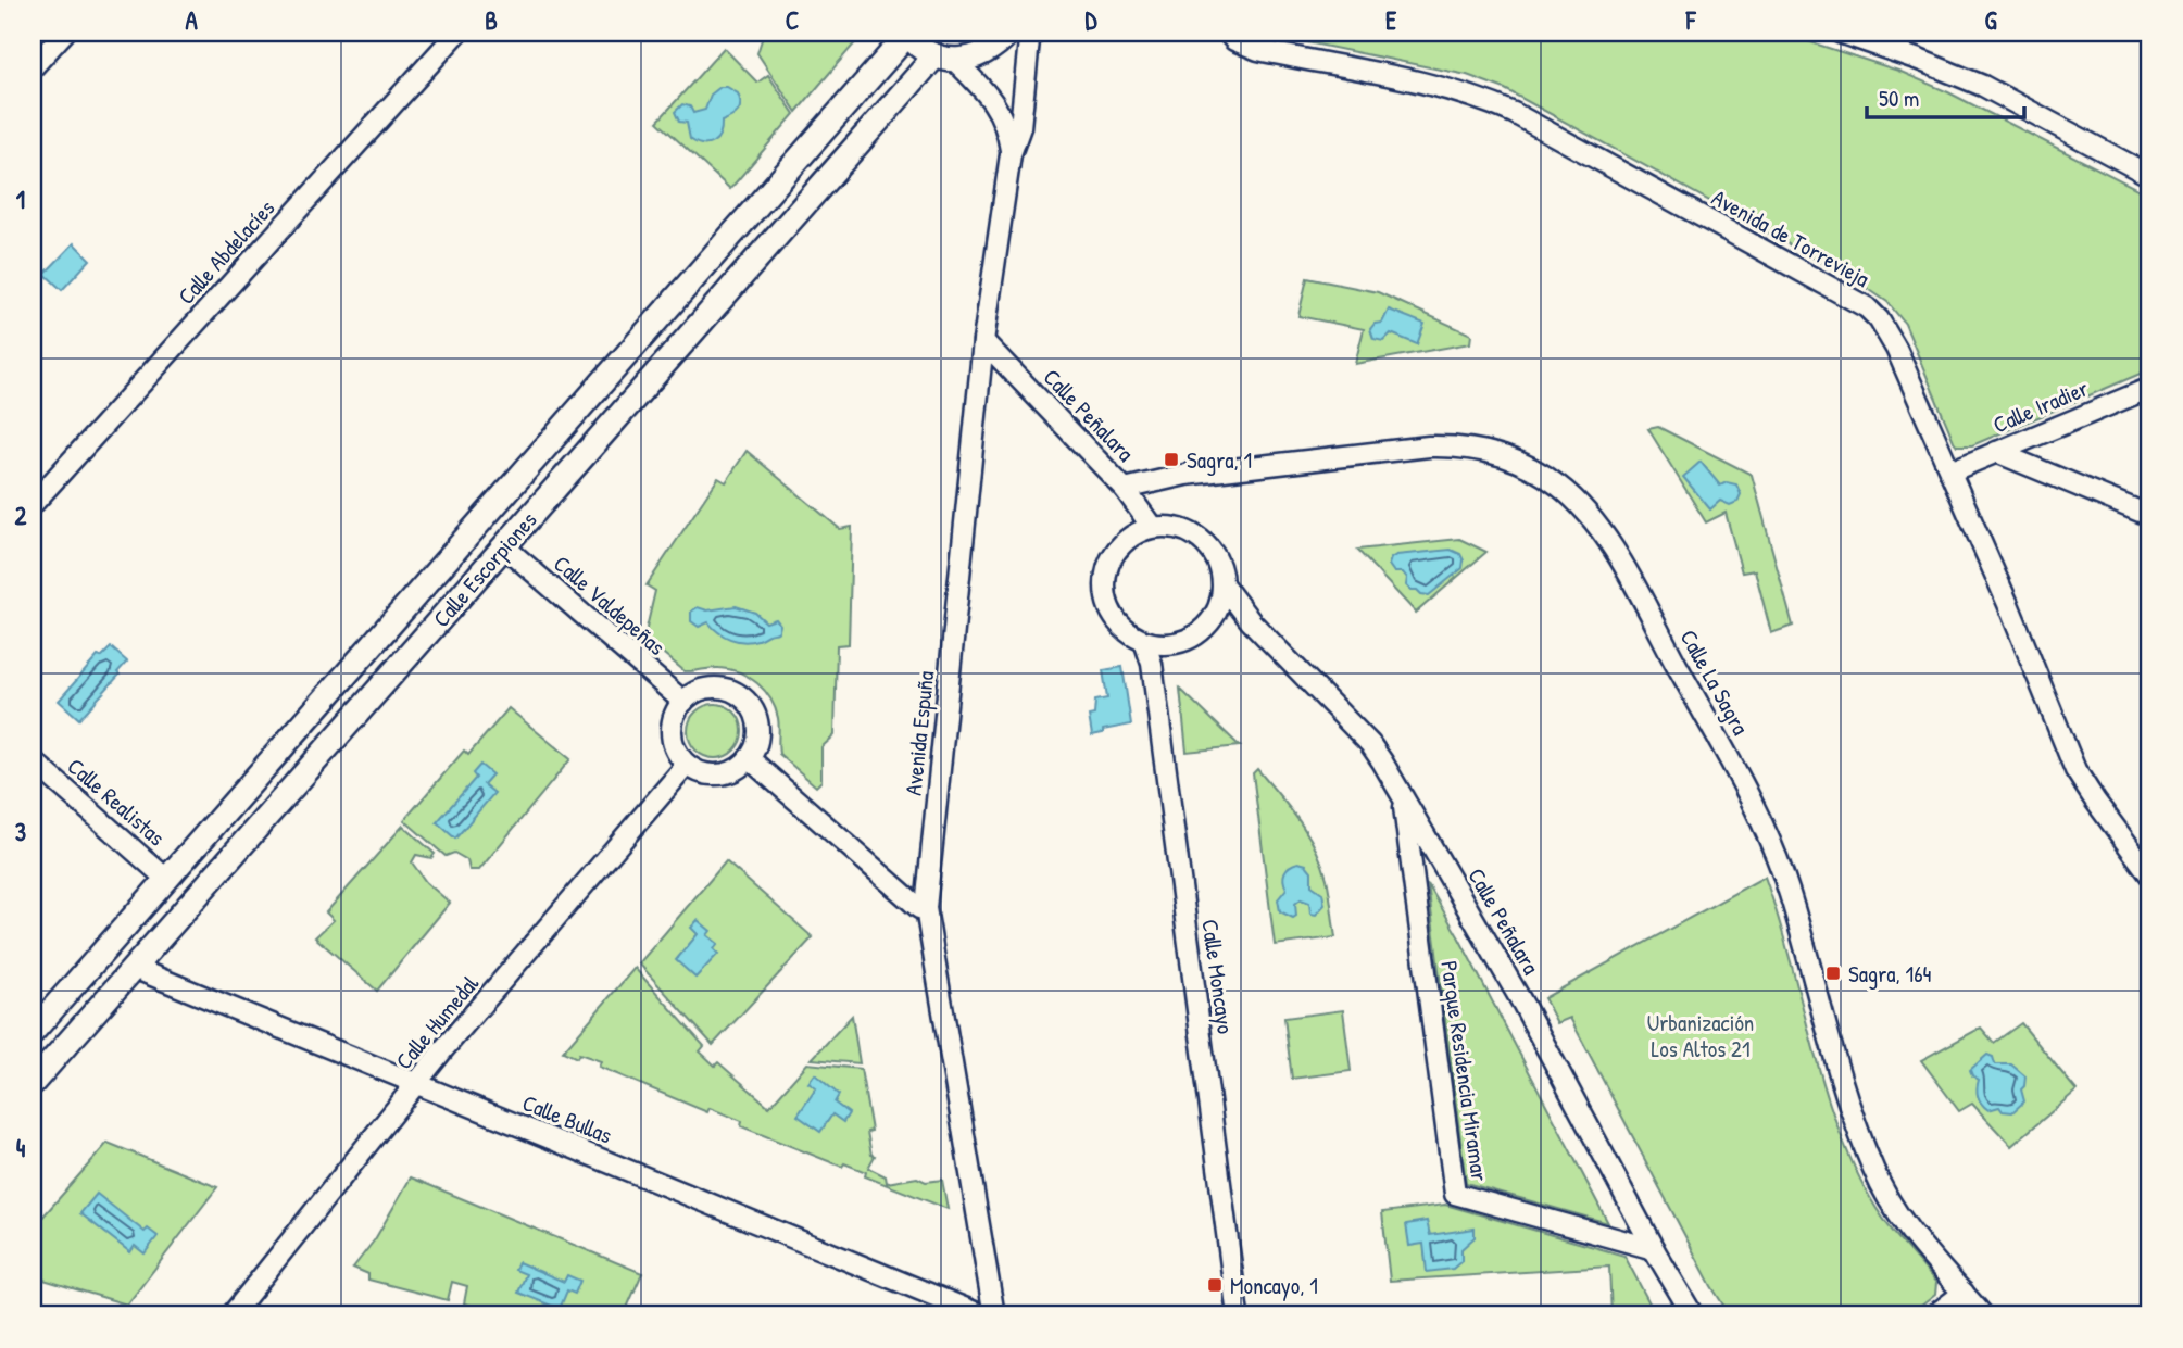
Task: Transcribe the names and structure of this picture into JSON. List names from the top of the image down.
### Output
{
  "streets": {
    "street": [
      "Avenida de Torrevieja",
      "Calle Abdelacíes",
      "Calle Iradier",
      "Calle Peñalara",
      "Calle Escorpiones",
      "Calle Valdepeñas",
      "Calle La Sagra",
      "Avenida Espuña",
      "Calle Realistas",
      "Calle Moncayo",
      "Calle Humedal",
      "Parque Residencia Miramar",
      "Calle Bullas"
    ]
  },
  "crossings": [
    ["Avenida de Torrevieja", "Calle Iradier"],
    ["Calle Peñalara", "Calle La Sagra"],
    ["Calle Peñalara", "Avenida Espuña"],
    ["Calle Peñalara", "Calle Moncayo"],
    ["Calle Peñalara", "Parque Residencia Miramar"],
    ["Calle Escorpiones", "Calle Valdepeñas"],
    ["Calle Escorpiones", "Avenida Espuña"],
    ["Calle Escorpiones", "Calle Realistas"],
    ["Calle Escorpiones", "Calle Bullas"],
    ["Calle Valdepeñas", "Calle Humedal"],
    ["Calle Humedal", "Calle Bullas"]
  ],
  "parks": ["Urbanización Los Altos 21"],
  "places": {
    "transit": ["Sagra, 1", "Sagra, 164", "Moncayo, 1"]
  },
  "scale_bar": "50 m",
  "grid": {
    "columns": [
      "A",
      "B",
      "C",
      "D",
      "E",
      "F",
      "G"
    ],
    "rows": [
      "1",
      "2",
      "3",
      "4"
    ]
  }
}
